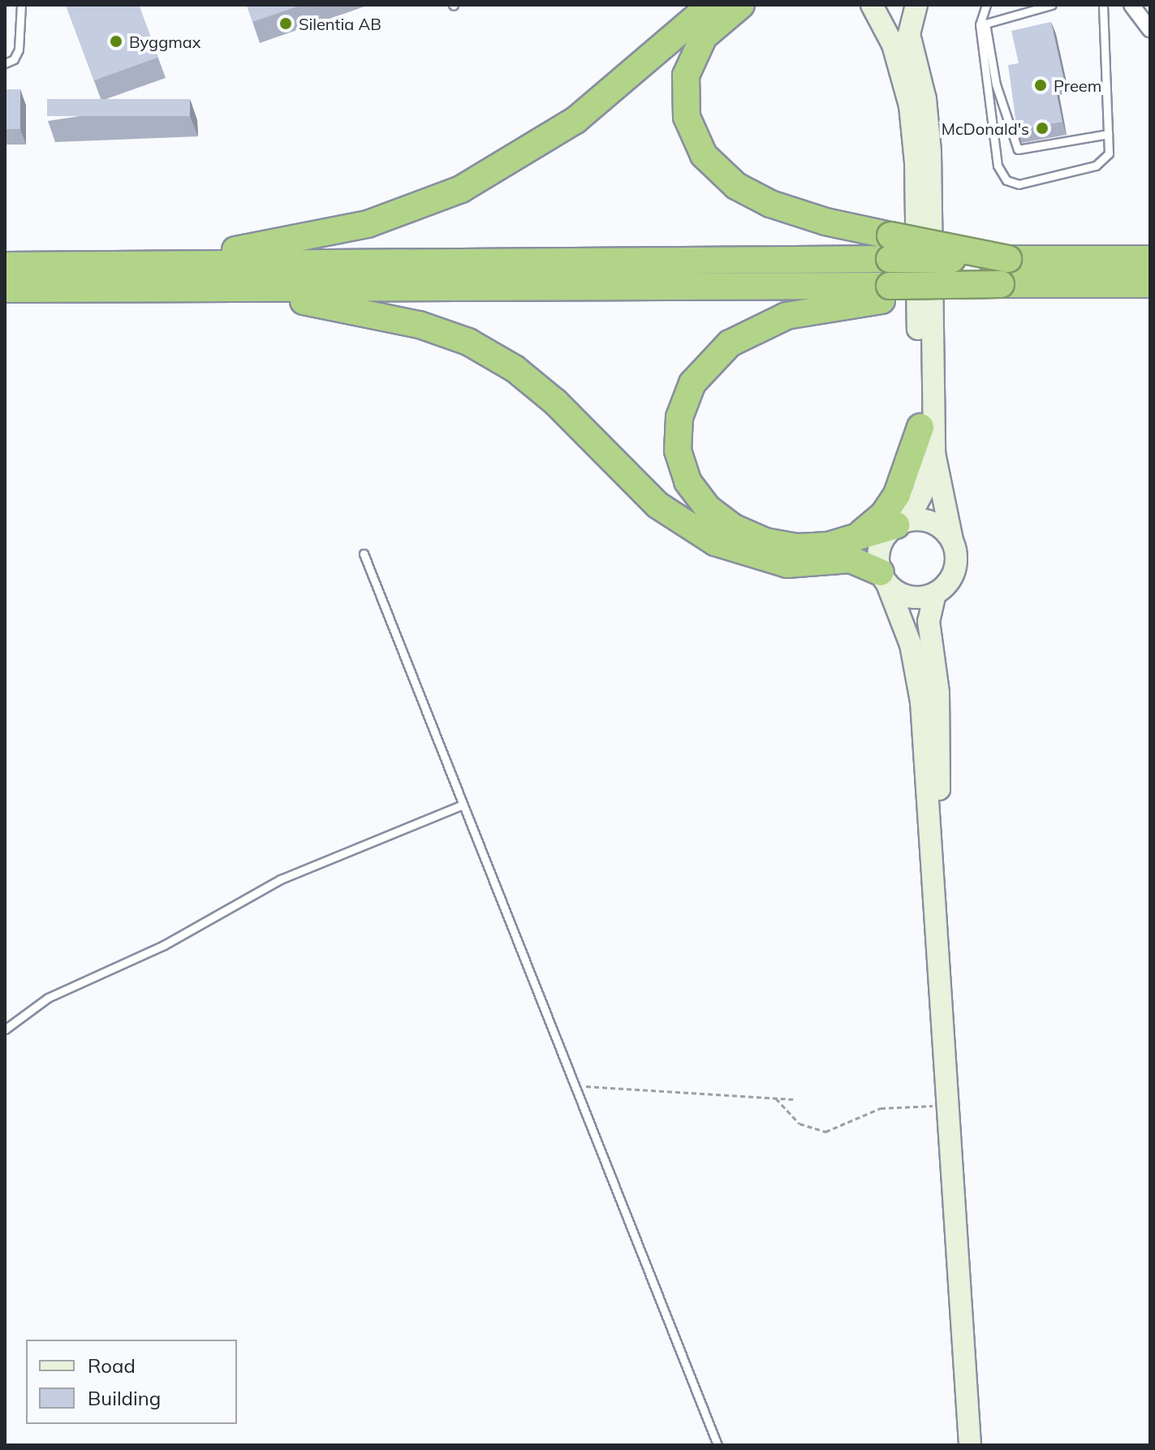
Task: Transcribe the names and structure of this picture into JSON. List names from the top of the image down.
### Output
{
  "places": [
    "Silentia AB",
    "Byggmax",
    "Preem",
    "McDonald's"
  ],
  "legend": ["Road", "Building"]
}
